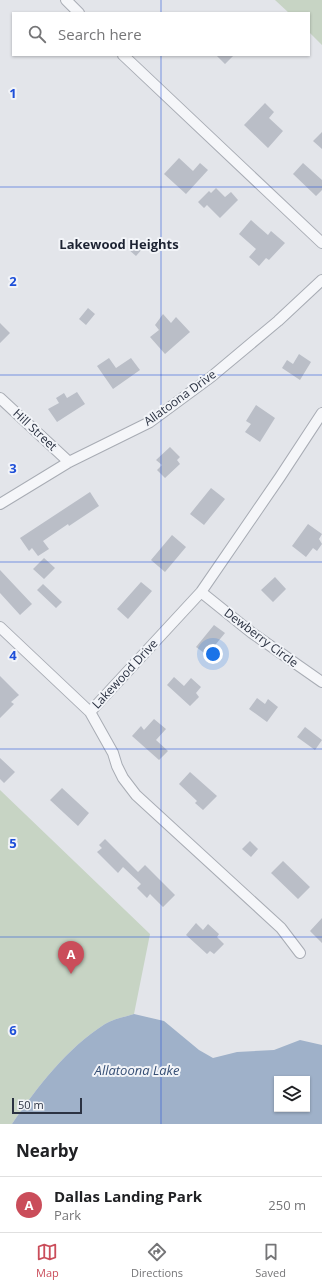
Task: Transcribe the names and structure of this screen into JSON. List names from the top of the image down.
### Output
{
  "streets": {
    "street": [
      "Allatoona Drive",
      "Hill Street",
      "Dewberry Circle",
      "Lakewood Drive"
    ]
  },
  "crossings": [
    ["Allatoona Drive", "Hill Street"],
    ["Dewberry Circle", "Lakewood Drive"]
  ],
  "districts": ["Lakewood Heights"],
  "water": ["Allatoona Lake"],
  "scale_bar": "50 m",
  "page": {
    "search": "Search here",
    "pins": "A",
    "scale": "50 m",
    "heading": "Nearby",
    "list": [
      {
        "mark": "A",
        "name": "Dallas Landing Park",
        "note": "Park",
        "value": "250 m"
      }
    ],
    "nav": ["Map", "Directions", "Saved"]
  },
  "grid": {
    "rows": [
      "1",
      "2",
      "3",
      "4",
      "5",
      "6"
    ]
  }
}
